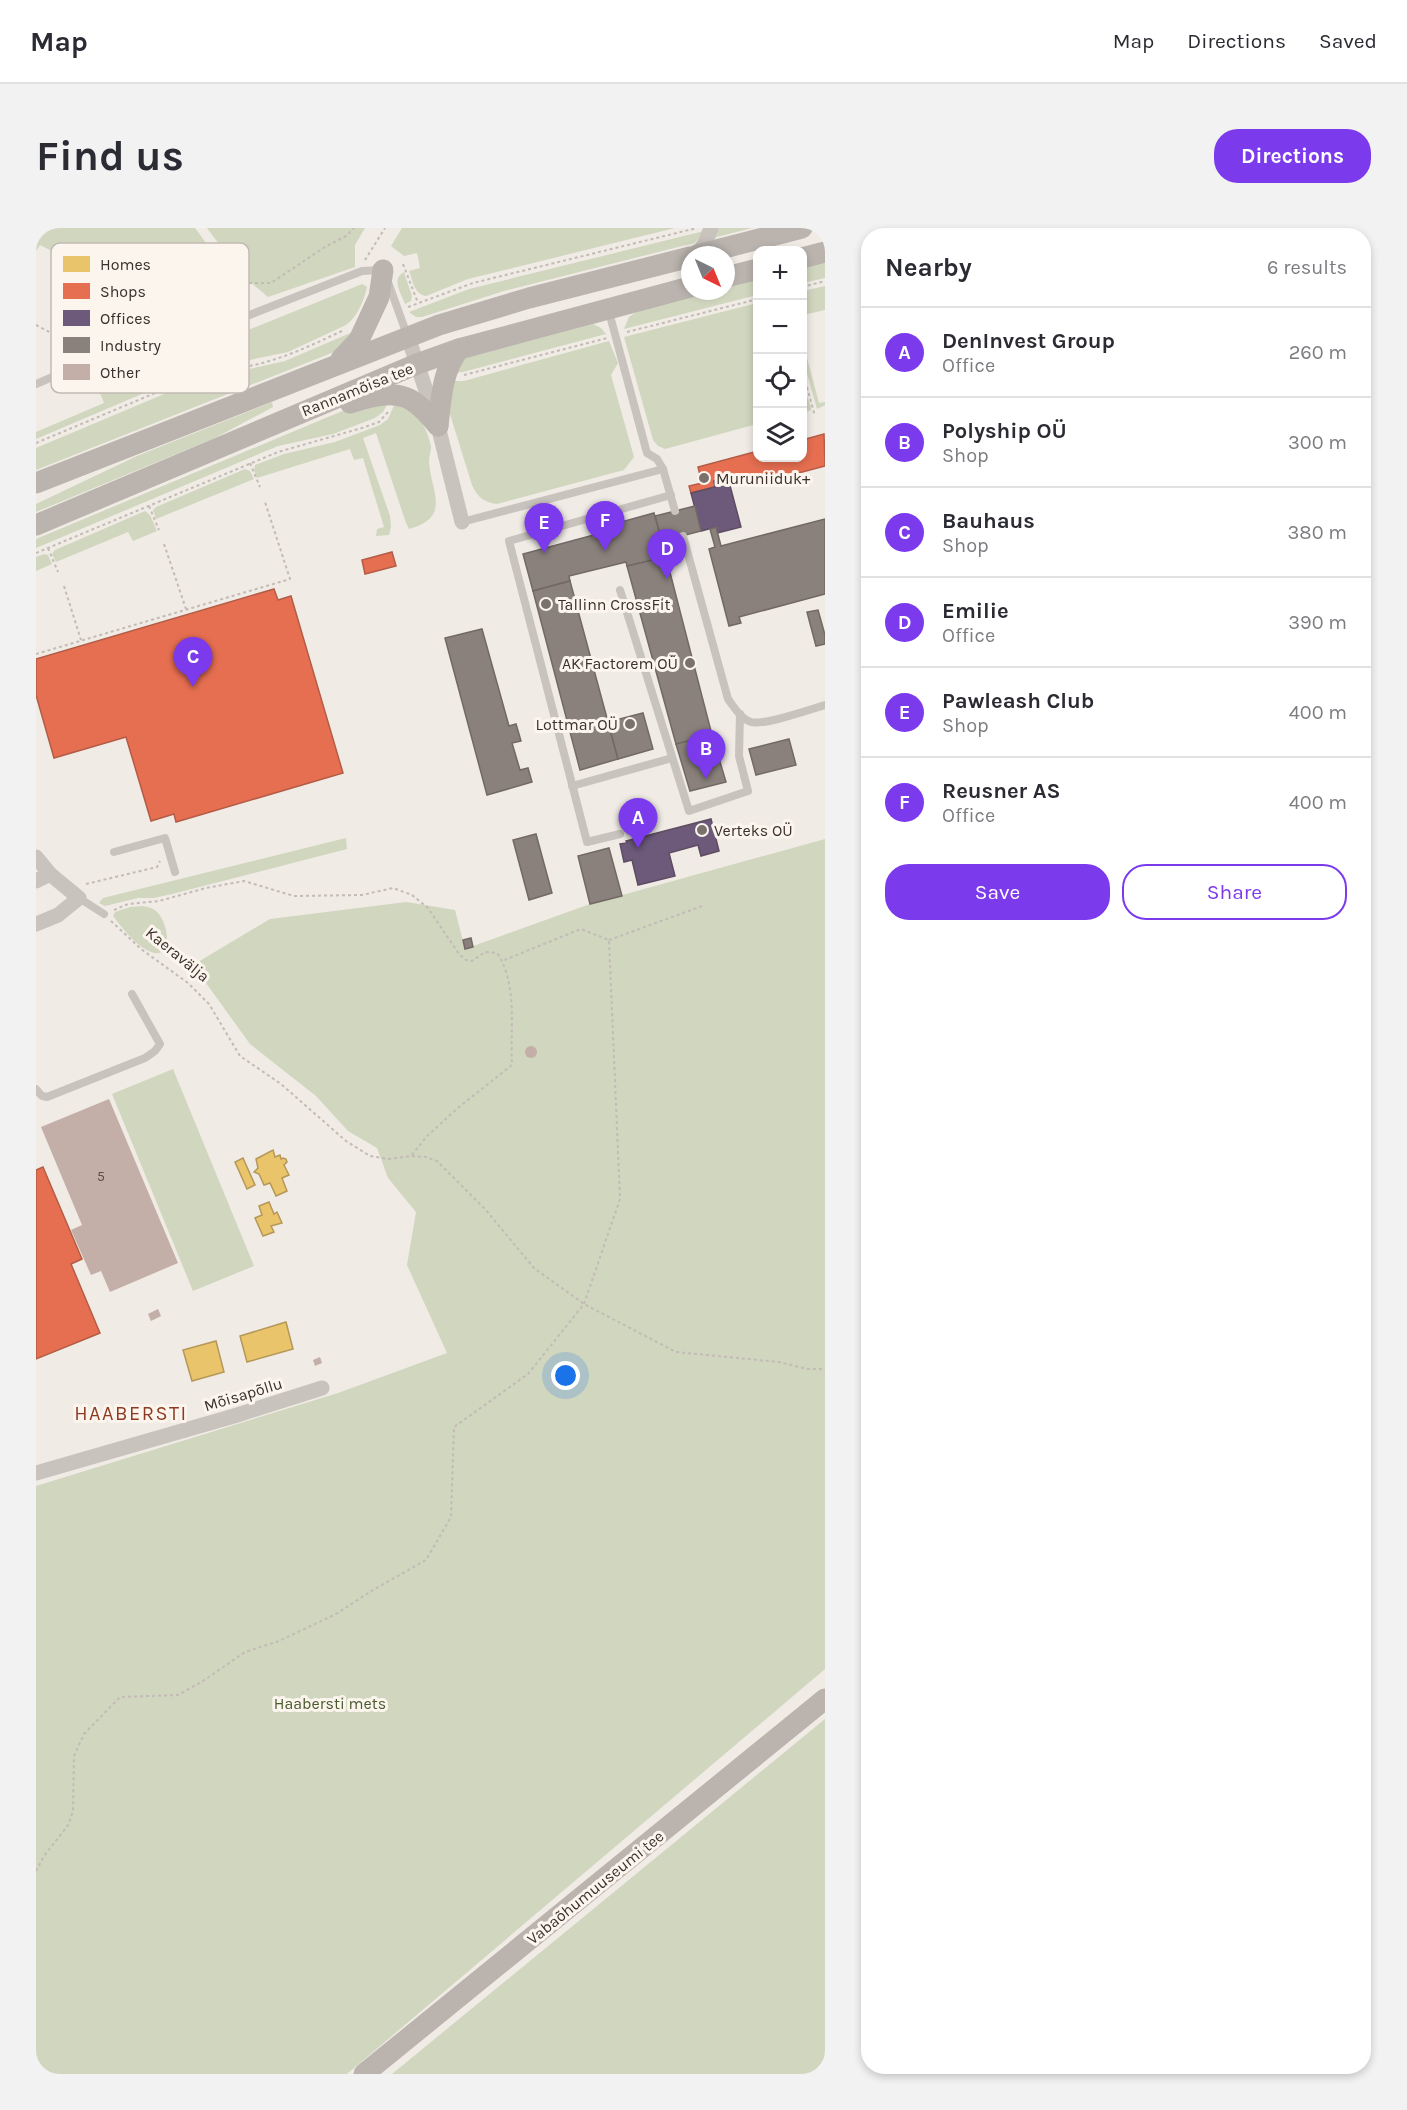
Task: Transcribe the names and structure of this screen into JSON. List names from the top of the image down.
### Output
{
  "streets": {
    "main road": ["Rannamõisa tee", "Vabaõhumuuseumi tee"],
    "street": ["Mõisapõllu"],
    "path": ["Kaeravälja"]
  },
  "districts": ["HAABERSTI"],
  "parks": ["Haabersti mets"],
  "places": [
    "Muruniiduk+",
    "Tallinn CrossFit",
    "AK Factorem OÜ",
    "Lottmar OÜ",
    "Verteks OÜ"
  ],
  "house_numbers": ["5"],
  "legend": [
    "Homes",
    "Shops",
    "Offices",
    "Industry",
    "Other"
  ],
  "north": "bottom right",
  "page": {
    "header": "Map",
    "nav": ["Map", "Directions", "Saved"],
    "buttons": [
      "Directions",
      ["Save", "Share"]
    ],
    "title": "Find us",
    "heading": ["Nearby", "6 results"],
    "map_buttons": ["+", "−"],
    "list": [
      {
        "mark": "A",
        "name": "DenInvest Group",
        "note": "Office",
        "value": "260 m"
      },
      {
        "mark": "B",
        "name": "Polyship OÜ",
        "note": "Shop",
        "value": "300 m"
      },
      {
        "mark": "C",
        "name": "Bauhaus",
        "note": "Shop",
        "value": "380 m"
      },
      {
        "mark": "D",
        "name": "Emilie",
        "note": "Office",
        "value": "390 m"
      },
      {
        "mark": "E",
        "name": "Pawleash Club",
        "note": "Shop",
        "value": "400 m"
      },
      {
        "mark": "F",
        "name": "Reusner AS",
        "note": "Office",
        "value": "400 m"
      }
    ],
    "pins": [
      "F",
      "E",
      "D",
      "C",
      "B",
      "A"
    ]
  }
}
